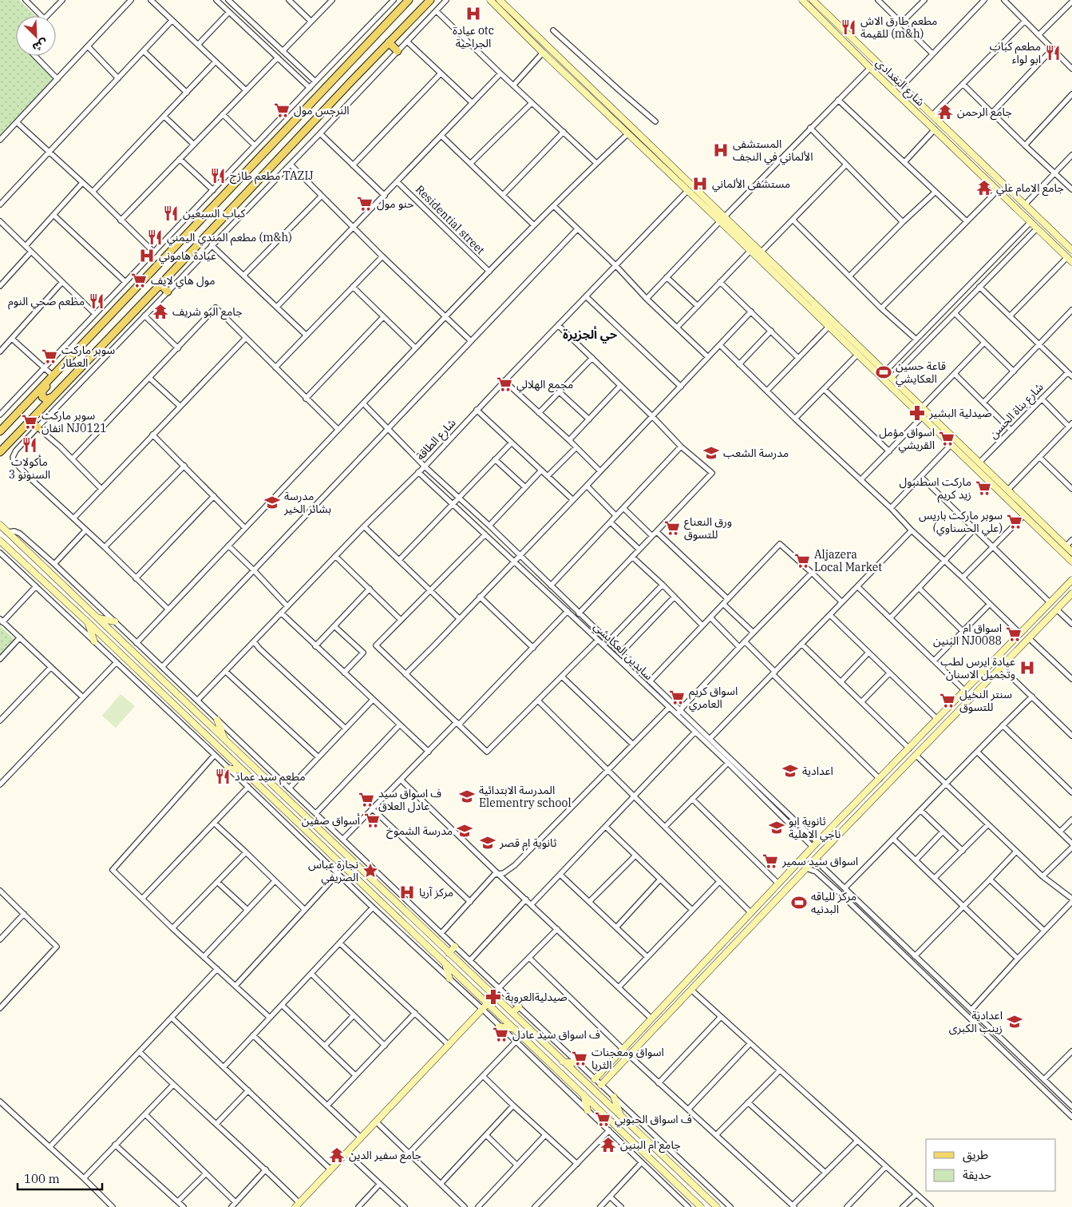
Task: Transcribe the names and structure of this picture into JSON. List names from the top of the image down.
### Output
{
  "streets": {
    "street": [
      "شارع البغدادي",
      "Residential street",
      "شارع بناة الحسن",
      "شارع الطاقة",
      "سايدين العكايشي"
    ]
  },
  "crossings": [
    ["شارع الطاقة", "سايدين العكايشي"]
  ],
  "districts": ["حي ألجزيرة"],
  "places": {
    "hospital": [
      "عيادة otc الجراحية",
      "المستشفى الألماني في النجف",
      "مستشفى الألماني",
      "عيادة هاموني",
      "عيادة ايرس لطب وتجميل الاسنان",
      "مركز آريا"
    ],
    "restaurant": [
      "مطعم طارق الاش للقيمة (m&h)",
      "مطعم كباب ابو لواء",
      "مطعم طازج TAZIJ",
      "كباب السبعين",
      "مطعم المندي اليمني (m&h)",
      "مطعم صحي النوم",
      "مأكولات السنونو 3",
      "مطعم سيد عماد"
    ],
    "supermarket": [
      "النرجس مول",
      "حنو مول",
      "مول هاي لايف",
      "سوبر ماركت العطار",
      "مجمع الهلالي",
      "سوبر ماركت انفان NJ0121",
      "اسواق مؤمل القريشي",
      "ماركت اسطنبول زيد كريم",
      "سوبر ماركت باريس (علي الحسناوي)",
      "ورق النعناع للتسوق",
      "Aljazera Local Market",
      "اسواق ام البنين NJ0088",
      "اسواق كريم العامري",
      "سنتر النخيل للتسوق",
      "ف اسواق سيد عادل العلاق",
      "أسواق صفين",
      "اسواق سيد سمير",
      "ف اسواق سيد عادل",
      "اسواق ومعجنات الثريا",
      "ف اسواق الحبوبي"
    ],
    "temple": [
      "جامع الرحمن",
      "جامع الامام علي",
      "جامع البو شريف",
      "جامع ام البنين",
      "جامع سفير الدين"
    ],
    "sports": ["قاعة حسين العكايشي", "مركز للياقه البدنيه"],
    "pharmacy": ["صيدلية البشير", "صيدليةالعروبة"],
    "school or university": [
      "مدرسة الشعب",
      "مدرسة بشائر الخير",
      "اعدادية",
      "المدرسة الابتدائية Elementry school",
      "ثانوية ابو ناجي الاهلية",
      "مدرسة الشموخ",
      "ثانوية ام قصر",
      "اعدادية زينب الكبرى"
    ],
    "place": ["نجارة عباس الصريفي"]
  },
  "legend": ["طريق", "حديقة"],
  "scale_bar": "100 m",
  "north": "bottom right"
}
